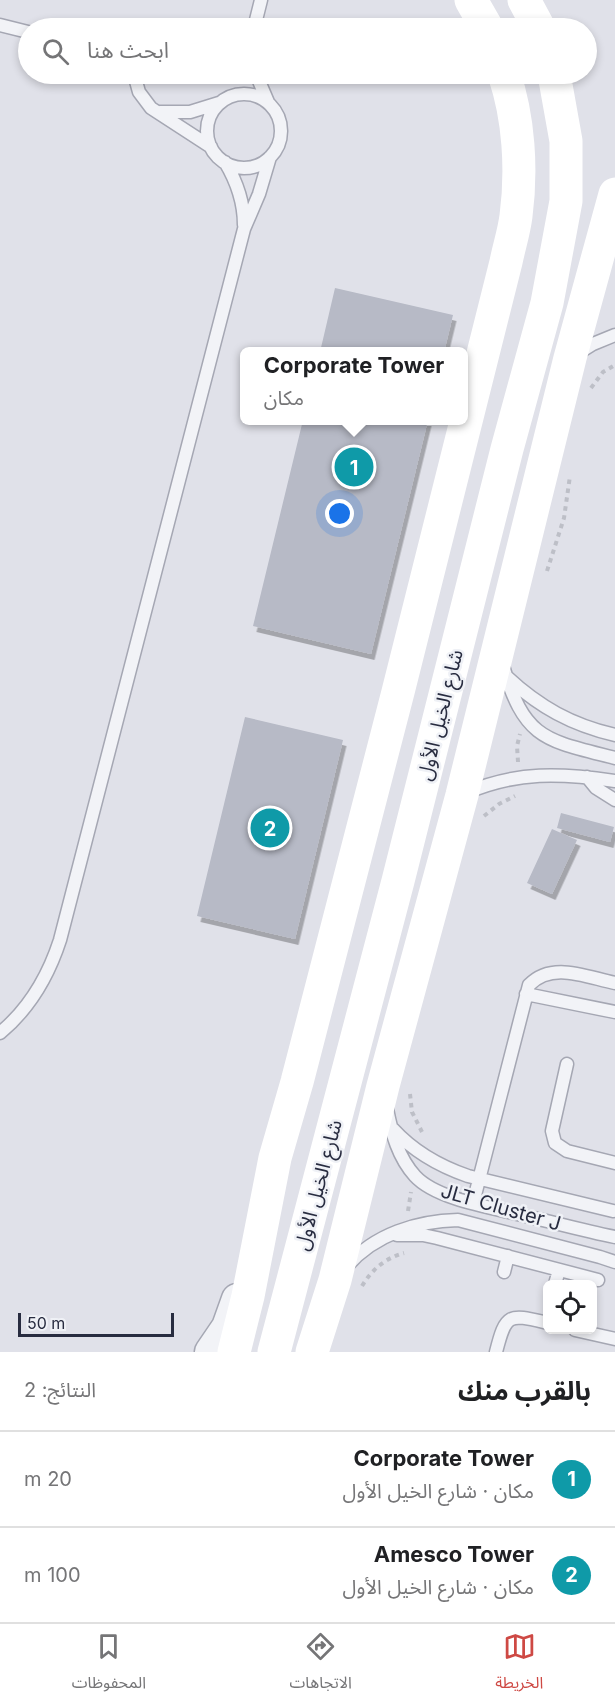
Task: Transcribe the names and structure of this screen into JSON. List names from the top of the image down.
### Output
{
  "streets": {
    "main road": ["شارع الخيل الأول"],
    "lane": ["JLT Cluster J"]
  },
  "crossings": [
    ["شارع الخيل الأول", "JLT Cluster J"]
  ],
  "scale_bar": "50 m",
  "page": {
    "search": "ابحث هنا",
    "popup": ["Corporate Tower", "مكان"],
    "pins": ["1", "2"],
    "scale": "50 m",
    "heading": ["بالقرب منك", "النتائج: 2"],
    "list": [
      {
        "mark": "1",
        "name": "Corporate Tower",
        "note": "مكان · شارع الخيل الأول",
        "value": "20 m"
      },
      {
        "mark": "2",
        "name": "Amesco Tower",
        "note": "مكان · شارع الخيل الأول",
        "value": "100 m"
      }
    ],
    "nav": ["الخريطة", "الاتجاهات", "المحفوظات"]
  }
}
